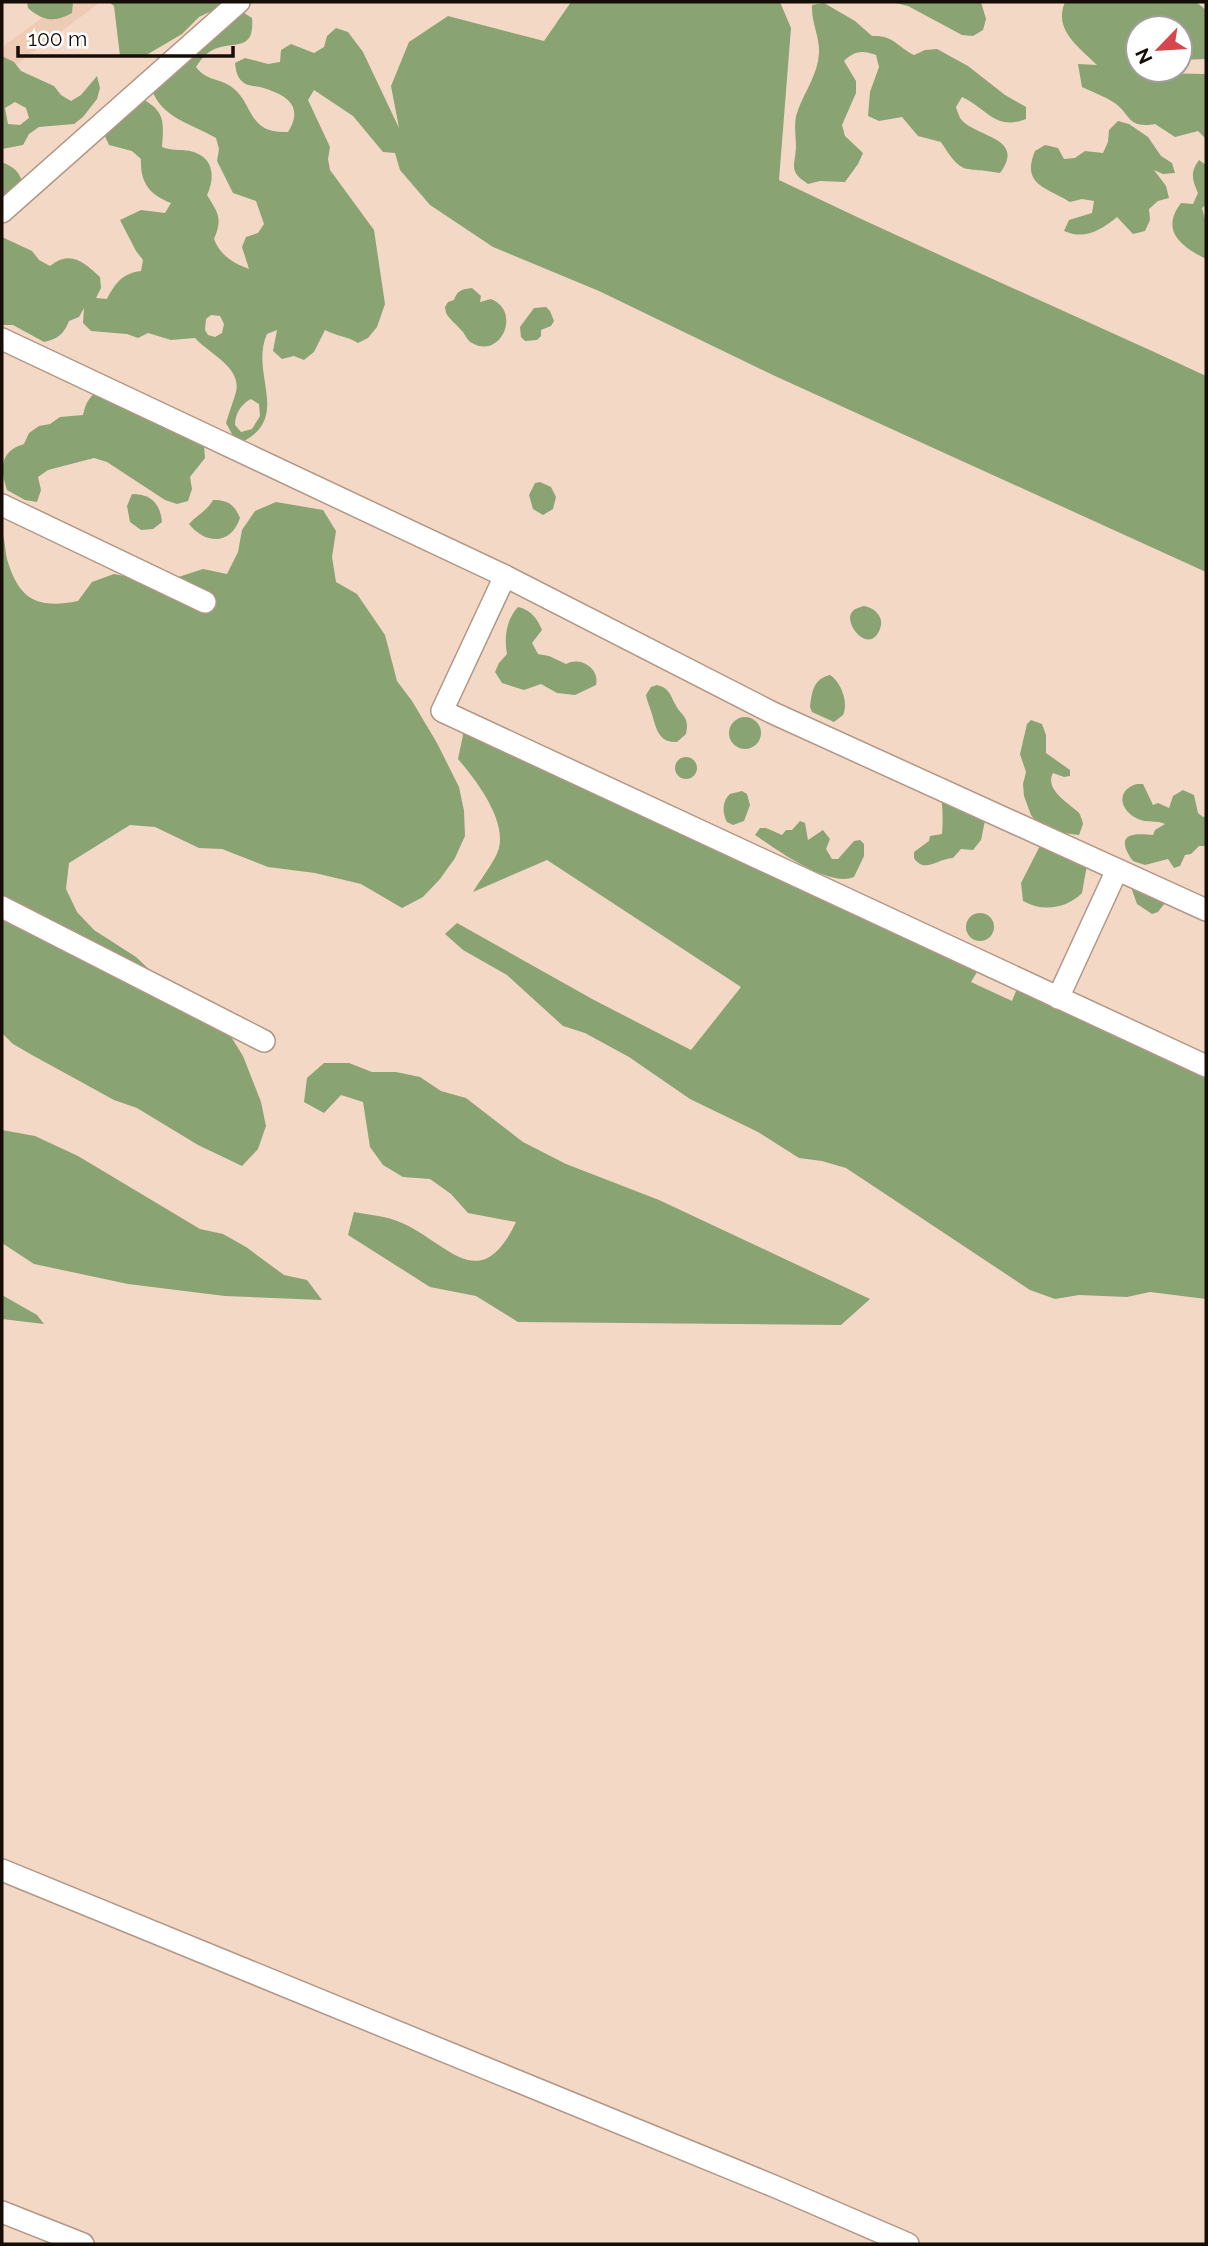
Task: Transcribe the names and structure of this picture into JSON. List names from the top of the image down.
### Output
{
  "scale_bar": "100 m",
  "north": "bottom left"
}
